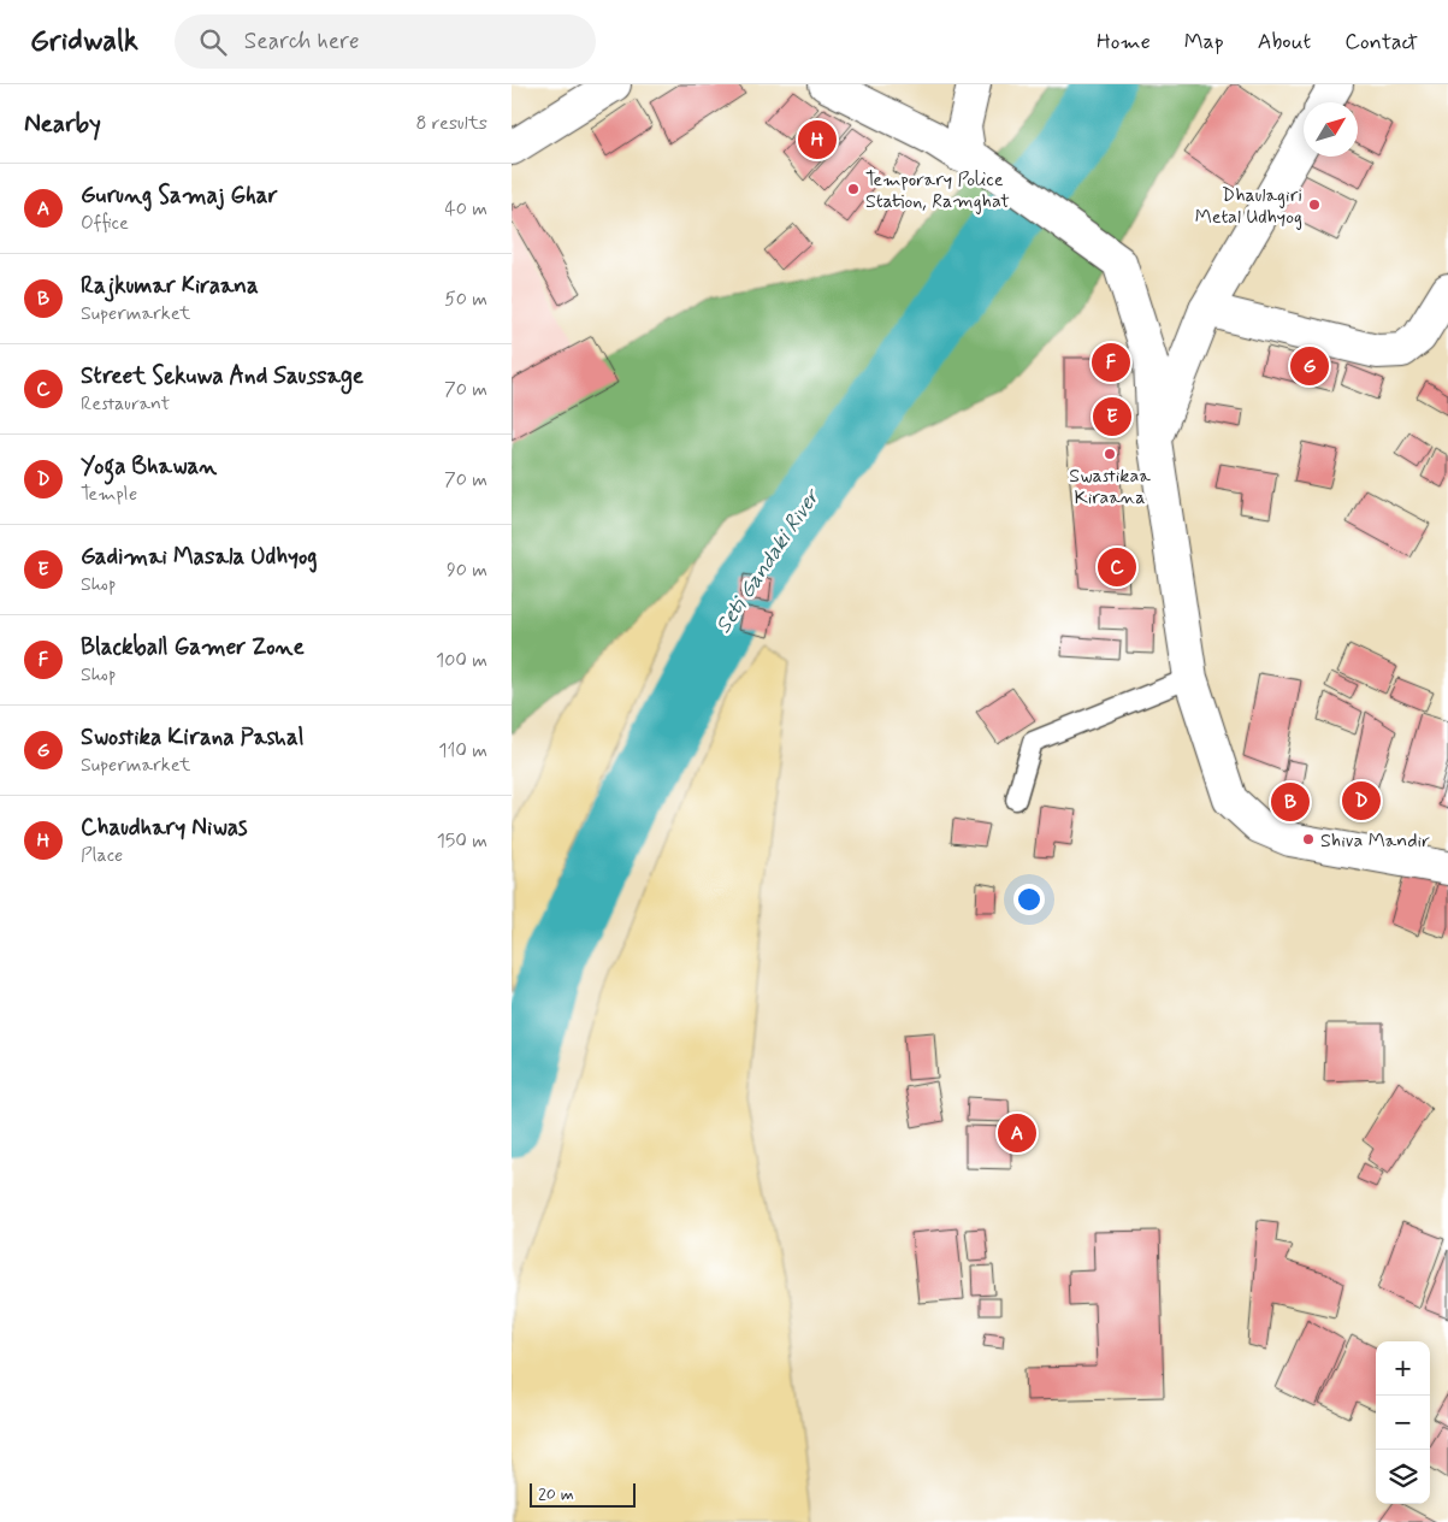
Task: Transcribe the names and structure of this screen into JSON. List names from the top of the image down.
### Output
{
  "water": ["Seti Gandaki River"],
  "places": [
    "Temporary Police Station, Ramghat",
    "Dhaulagiri Metal Udhyog",
    "Swastikaa Kiraana",
    "Shiva Mandir"
  ],
  "scale_bar": "20 m",
  "north": "top right",
  "page": {
    "header": "Gridwalk",
    "search": "Search here",
    "nav": [
      "Home",
      "Map",
      "About",
      "Contact"
    ],
    "heading": ["Nearby", "8 results"],
    "pins": [
      "H",
      "F",
      "G",
      "E",
      "C",
      "D",
      "B",
      "A"
    ],
    "list": [
      {
        "mark": "A",
        "name": "Gurung Samaj Ghar",
        "note": "Office",
        "value": "40 m"
      },
      {
        "mark": "B",
        "name": "Rajkumar Kiraana",
        "note": "Supermarket",
        "value": "50 m"
      },
      {
        "mark": "C",
        "name": "Street Sekuwa And Saussage",
        "note": "Restaurant",
        "value": "70 m"
      },
      {
        "mark": "D",
        "name": "Yoga Bhawan",
        "note": "Temple",
        "value": "70 m"
      },
      {
        "mark": "E",
        "name": "Gadimai Masala Udhyog",
        "note": "Shop",
        "value": "90 m"
      },
      {
        "mark": "F",
        "name": "Blackball Gamer Zone",
        "note": "Shop",
        "value": "100 m"
      },
      {
        "mark": "G",
        "name": "Swostika Kirana Pashal",
        "note": "Supermarket",
        "value": "110 m"
      },
      {
        "mark": "H",
        "name": "Chaudhary Niwas",
        "note": "Place",
        "value": "150 m"
      }
    ],
    "map_buttons": ["+", "−"],
    "scale": "20 m"
  }
}
